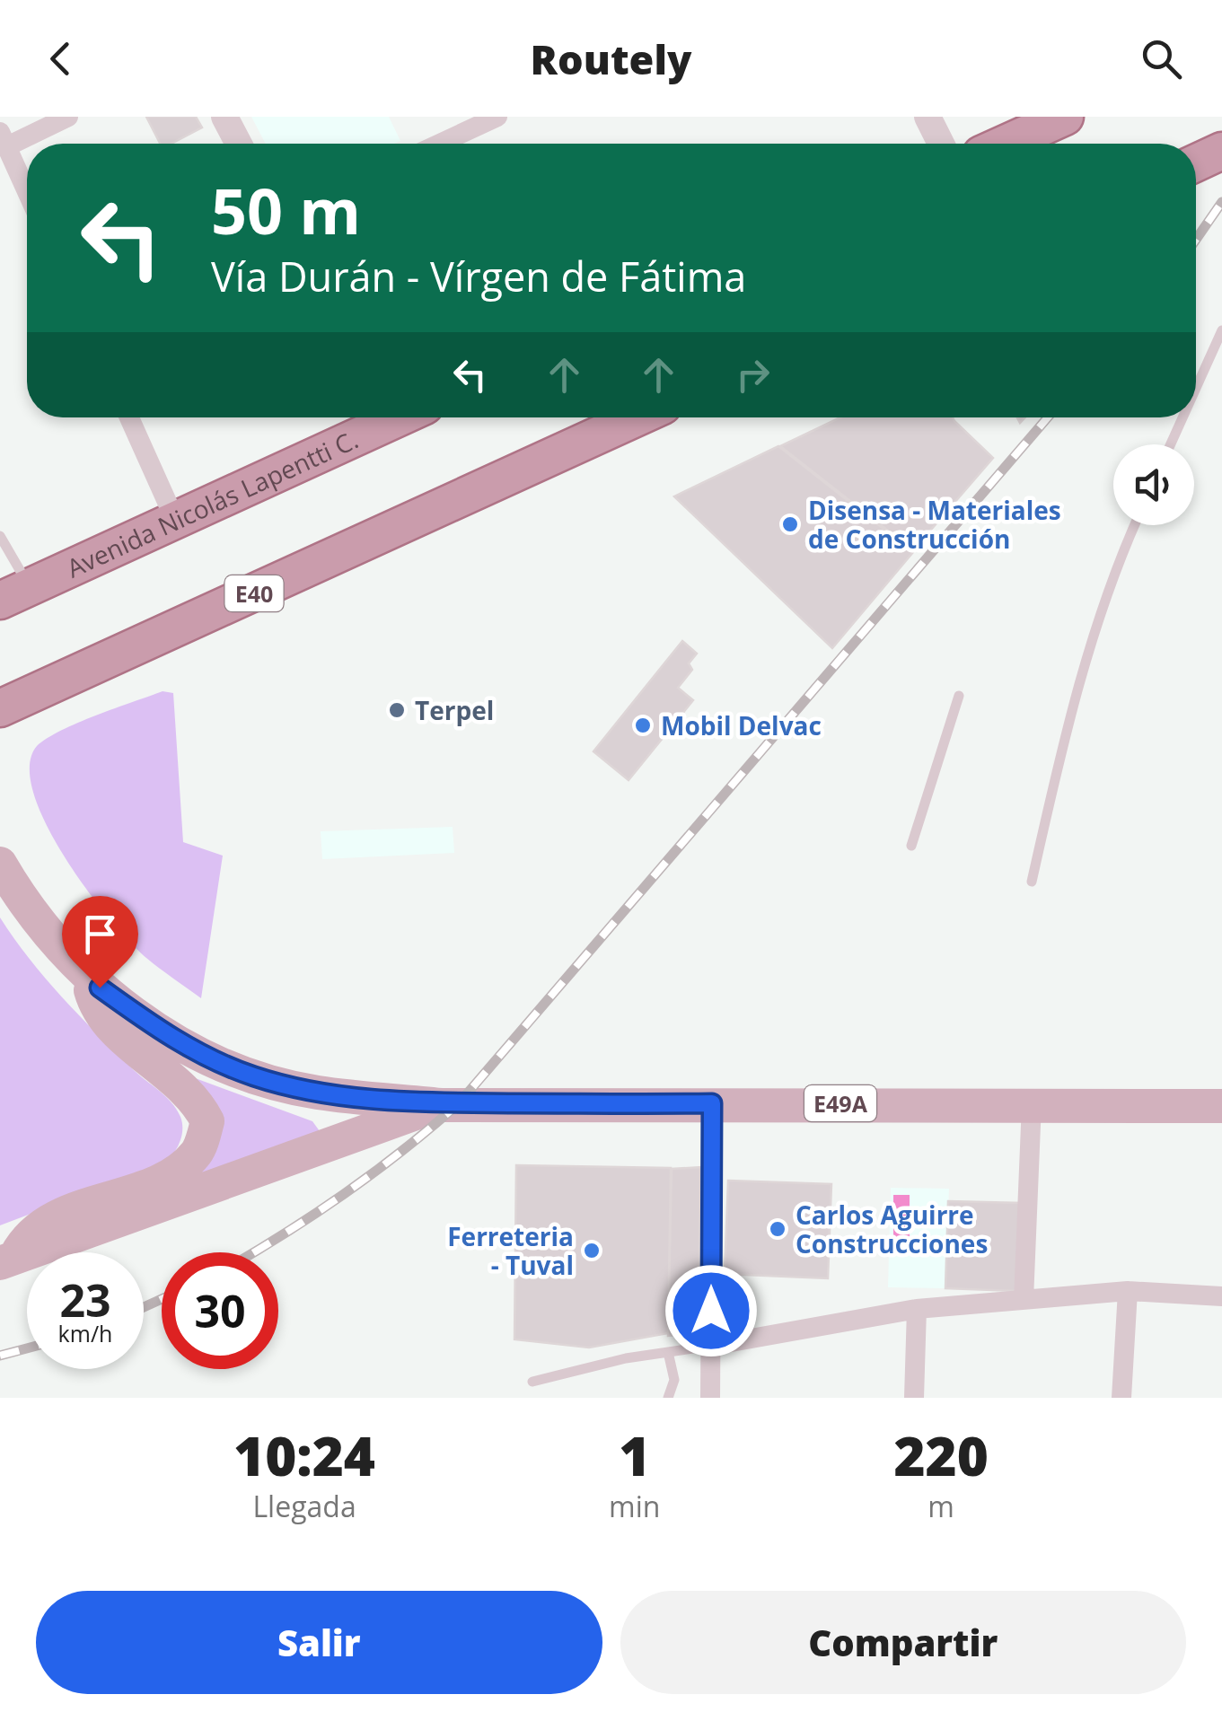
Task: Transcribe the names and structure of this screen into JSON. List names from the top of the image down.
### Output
{
  "streets": {
    "highway": ["Avenida Nicolás Lapentti C.", "E40"],
    "main road": ["E49A"]
  },
  "places": [
    "Disensa - Materiales de Construcción",
    "Terpel",
    "Mobil Delvac",
    "Carlos Aguirre Construcciones",
    "Ferreteria - Tuval"
  ],
  "page": {
    "header": "Routely",
    "turn": ["50 m", "Vía Durán - Vírgen de Fátima"],
    "speed": "23 km/h",
    "limit": "30",
    "eta": [
      "10:24",
      "Llegada",
      "1",
      "min",
      "220",
      "m"
    ],
    "buttons": ["Salir", "Compartir"]
  }
}
